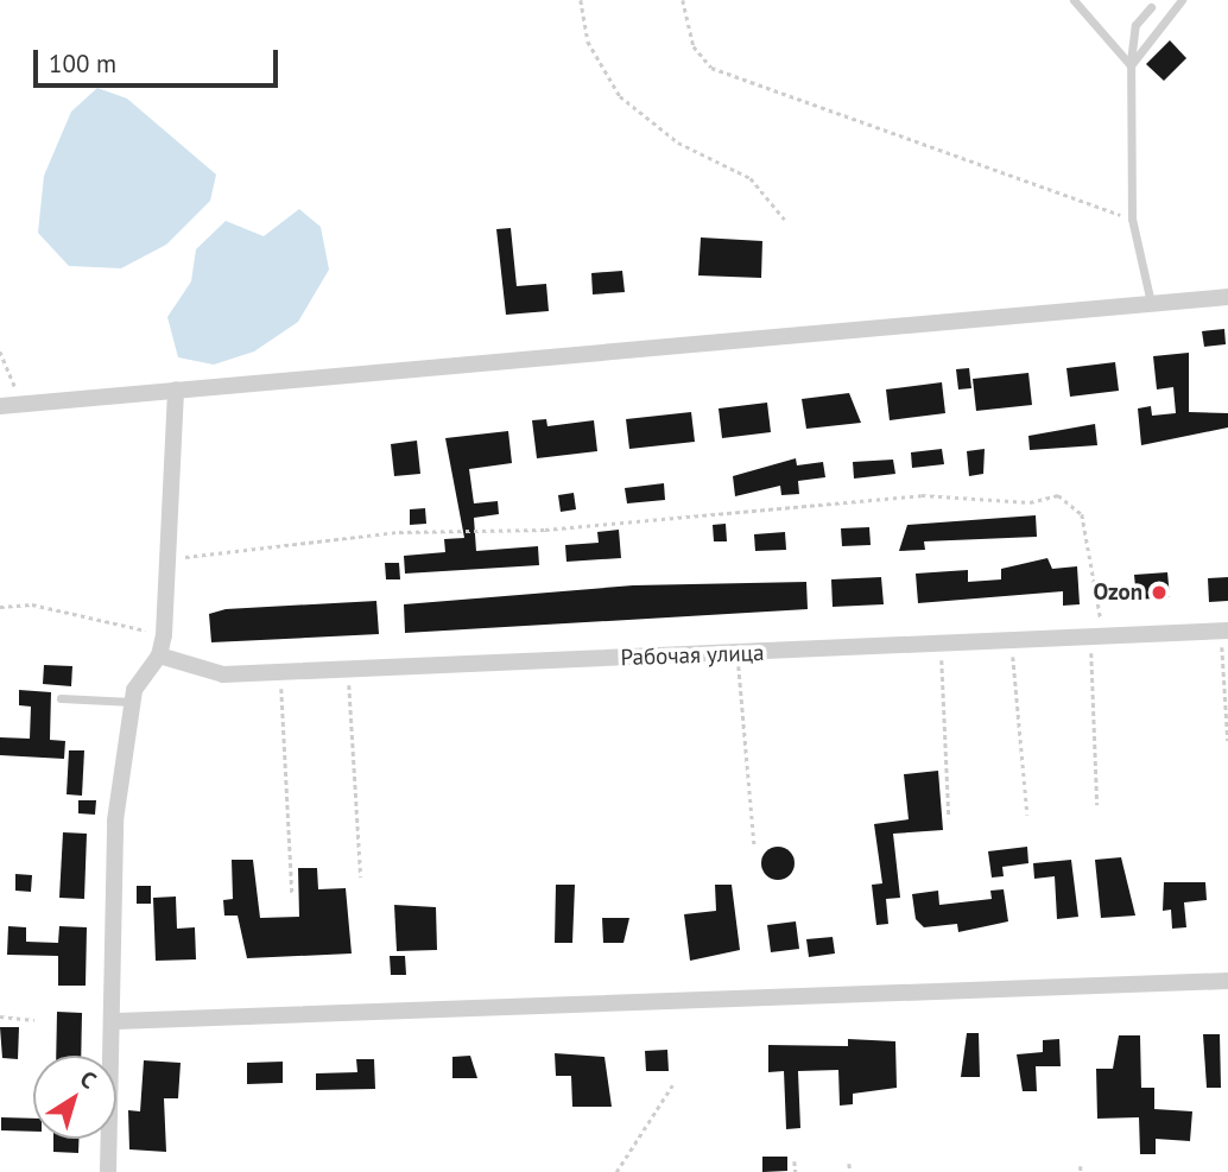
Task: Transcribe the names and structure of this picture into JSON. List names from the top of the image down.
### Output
{
  "streets": {
    "street": ["Рабочая улица"]
  },
  "places": ["Ozon"],
  "scale_bar": "100 m",
  "north": "top right"
}
